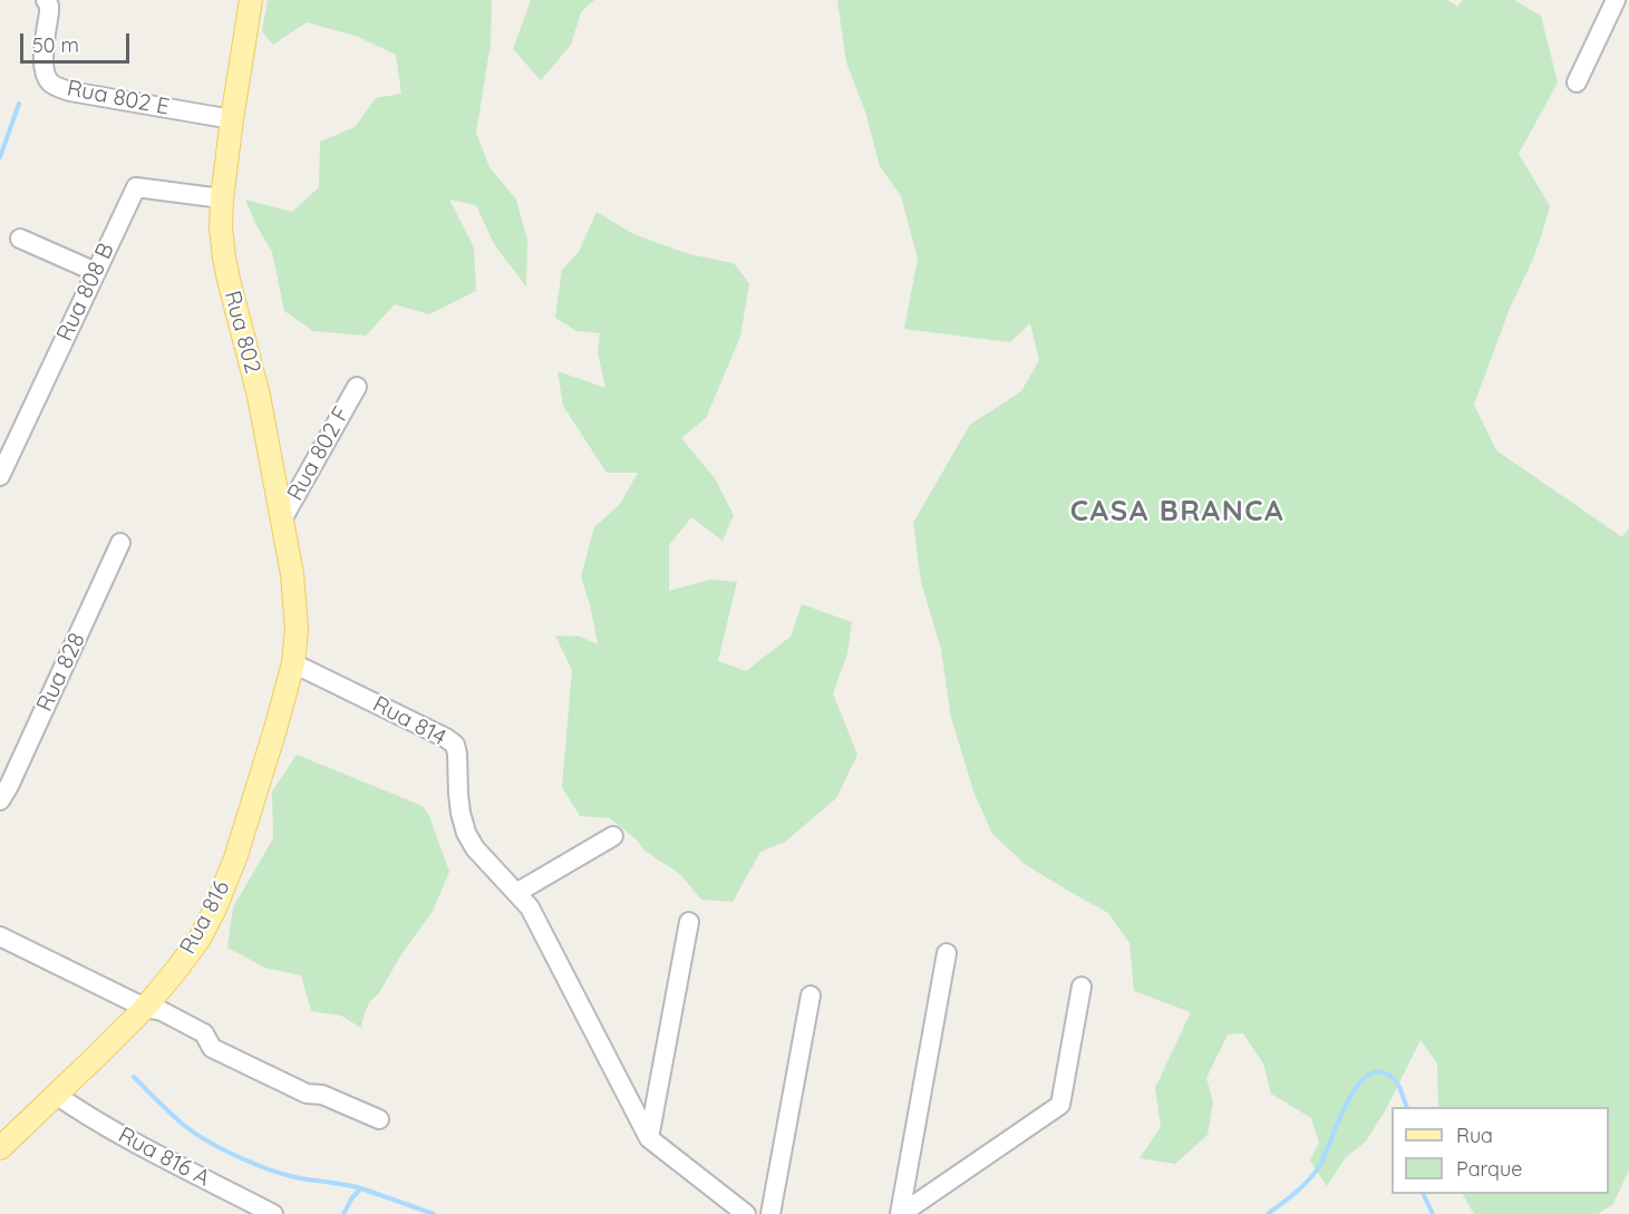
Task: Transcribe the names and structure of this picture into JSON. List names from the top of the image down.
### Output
{
  "streets": {
    "main road": ["Rua 802", "Rua 816"],
    "street": [
      "Rua 802 E",
      "Rua 808 B",
      "Rua 802 F",
      "Rua 828",
      "Rua 814",
      "Rua 816 A"
    ]
  },
  "crossings": [
    ["Rua 802 E", "Rua 802"],
    ["Rua 808 B", "Rua 802"],
    ["Rua 802", "Rua 802 F"],
    ["Rua 802", "Rua 814"],
    ["Rua 802", "Rua 816"],
    ["Rua 814", "Rua 816"],
    ["Rua 816", "Rua 816 A"]
  ],
  "districts": ["CASA BRANCA"],
  "legend": ["Rua", "Parque"],
  "scale_bar": "50 m"
}
